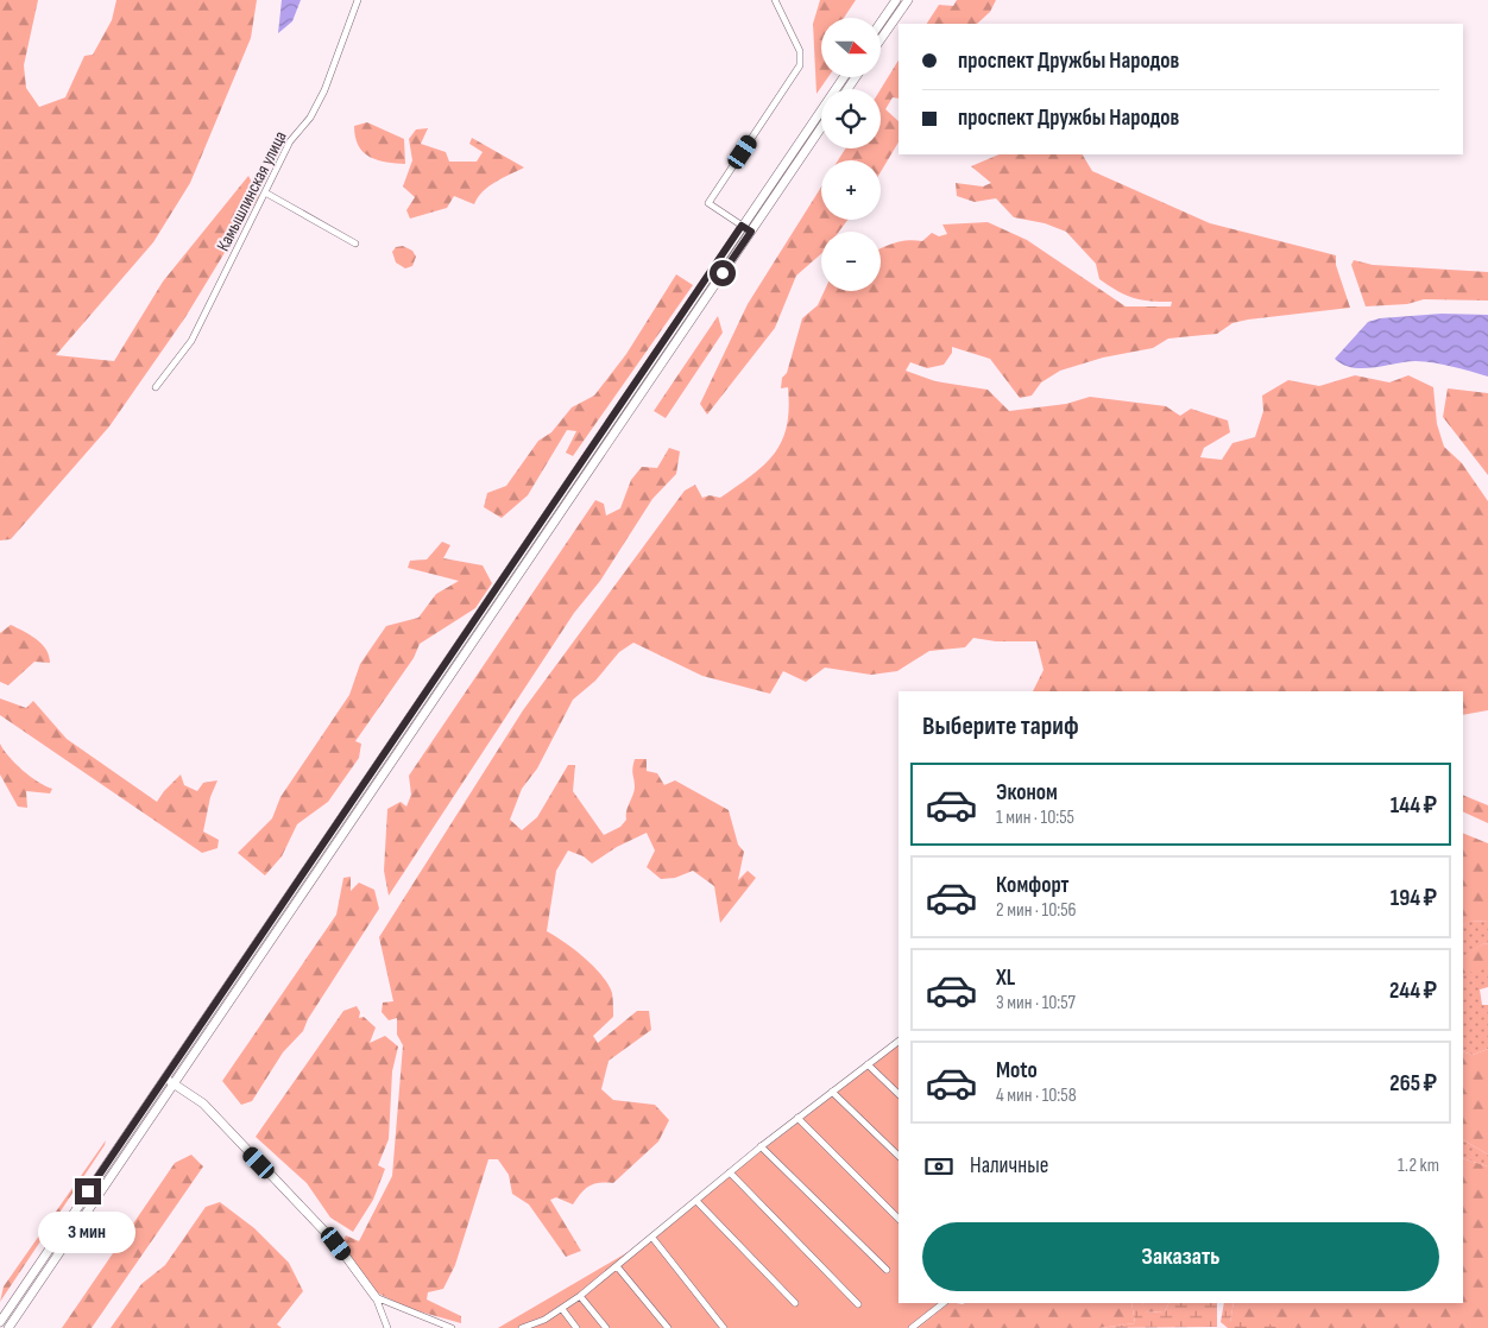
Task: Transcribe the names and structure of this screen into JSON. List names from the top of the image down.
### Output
{
  "streets": {
    "street": ["Камышлинская улица"]
  },
  "north": "right",
  "page": {
    "map_buttons": ["+", "−"],
    "banner": ["проспект Дружбы Народов", "проспект Дружбы Народов"],
    "heading": "Выберите тариф",
    "list": [
      {
        "name": "Эконом",
        "note": "1 мин · 10:55",
        "value": "144 ₽"
      },
      {
        "name": "Комфорт",
        "note": "2 мин · 10:56",
        "value": "194 ₽"
      },
      {
        "name": "XL",
        "note": "3 мин · 10:57",
        "value": "244 ₽"
      },
      {
        "name": "Moto",
        "note": "4 мин · 10:58",
        "value": "265 ₽"
      }
    ],
    "pay": ["Наличные", "1.2 km"],
    "buttons": "Заказать",
    "bubble": "3 мин"
  }
}
